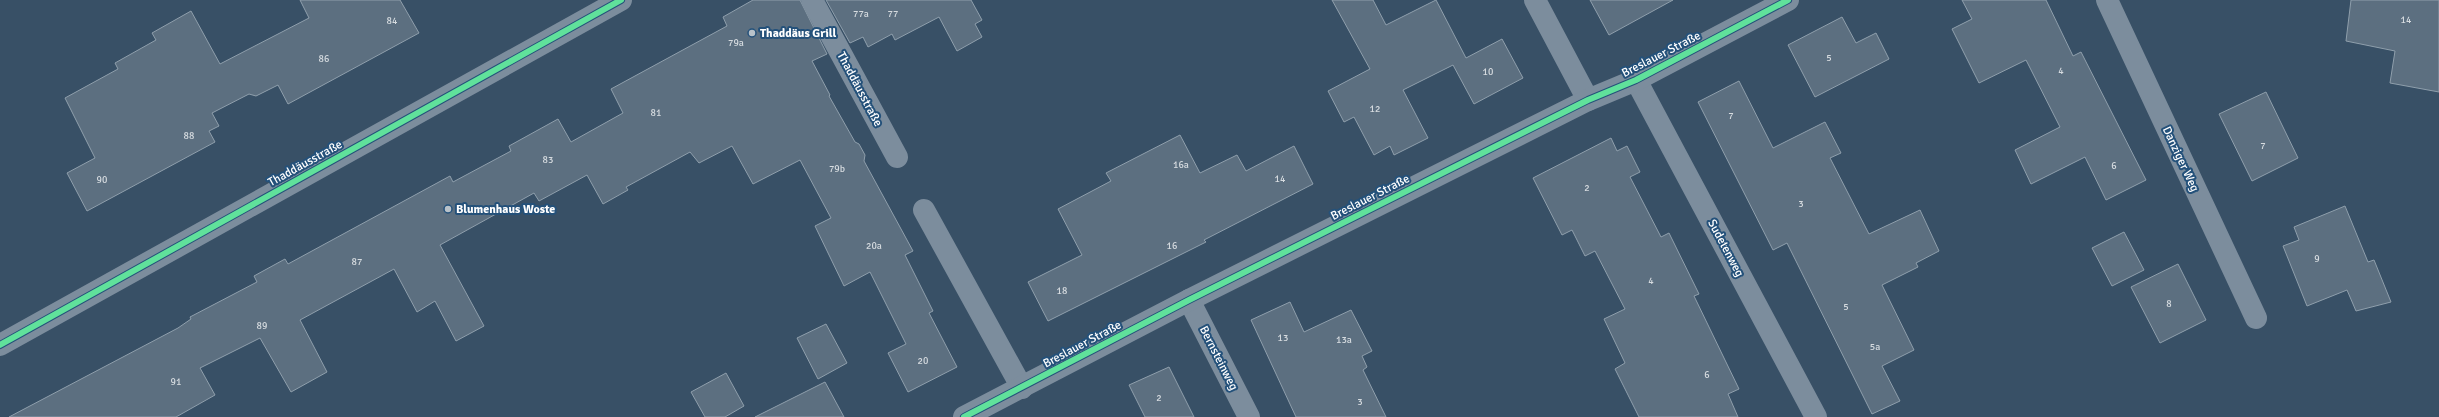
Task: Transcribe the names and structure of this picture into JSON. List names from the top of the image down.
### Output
{
  "streets": {
    "street": [
      "Breslauer Straße",
      "Thaddäusstraße",
      "Danziger Weg",
      "Sudetenweg",
      "Bernsteinweg"
    ]
  },
  "crossings": [
    ["Breslauer Straße", "Sudetenweg"],
    ["Breslauer Straße", "Bernsteinweg"]
  ],
  "places": ["Thaddäus Grill", "Blumenhaus Woste"],
  "house_numbers": [
    "77a",
    "77",
    "14",
    "84",
    "79a",
    "5",
    "86",
    "4",
    "10",
    "12",
    "81",
    "7",
    "88",
    "7",
    "83",
    "16a",
    "6",
    "79b",
    "14",
    "90",
    "2",
    "3",
    "20a",
    "16",
    "9",
    "87",
    "4",
    "18",
    "8",
    "5",
    "89",
    "13",
    "13a",
    "5a",
    "20",
    "6",
    "91",
    "2",
    "3"
  ]
}
